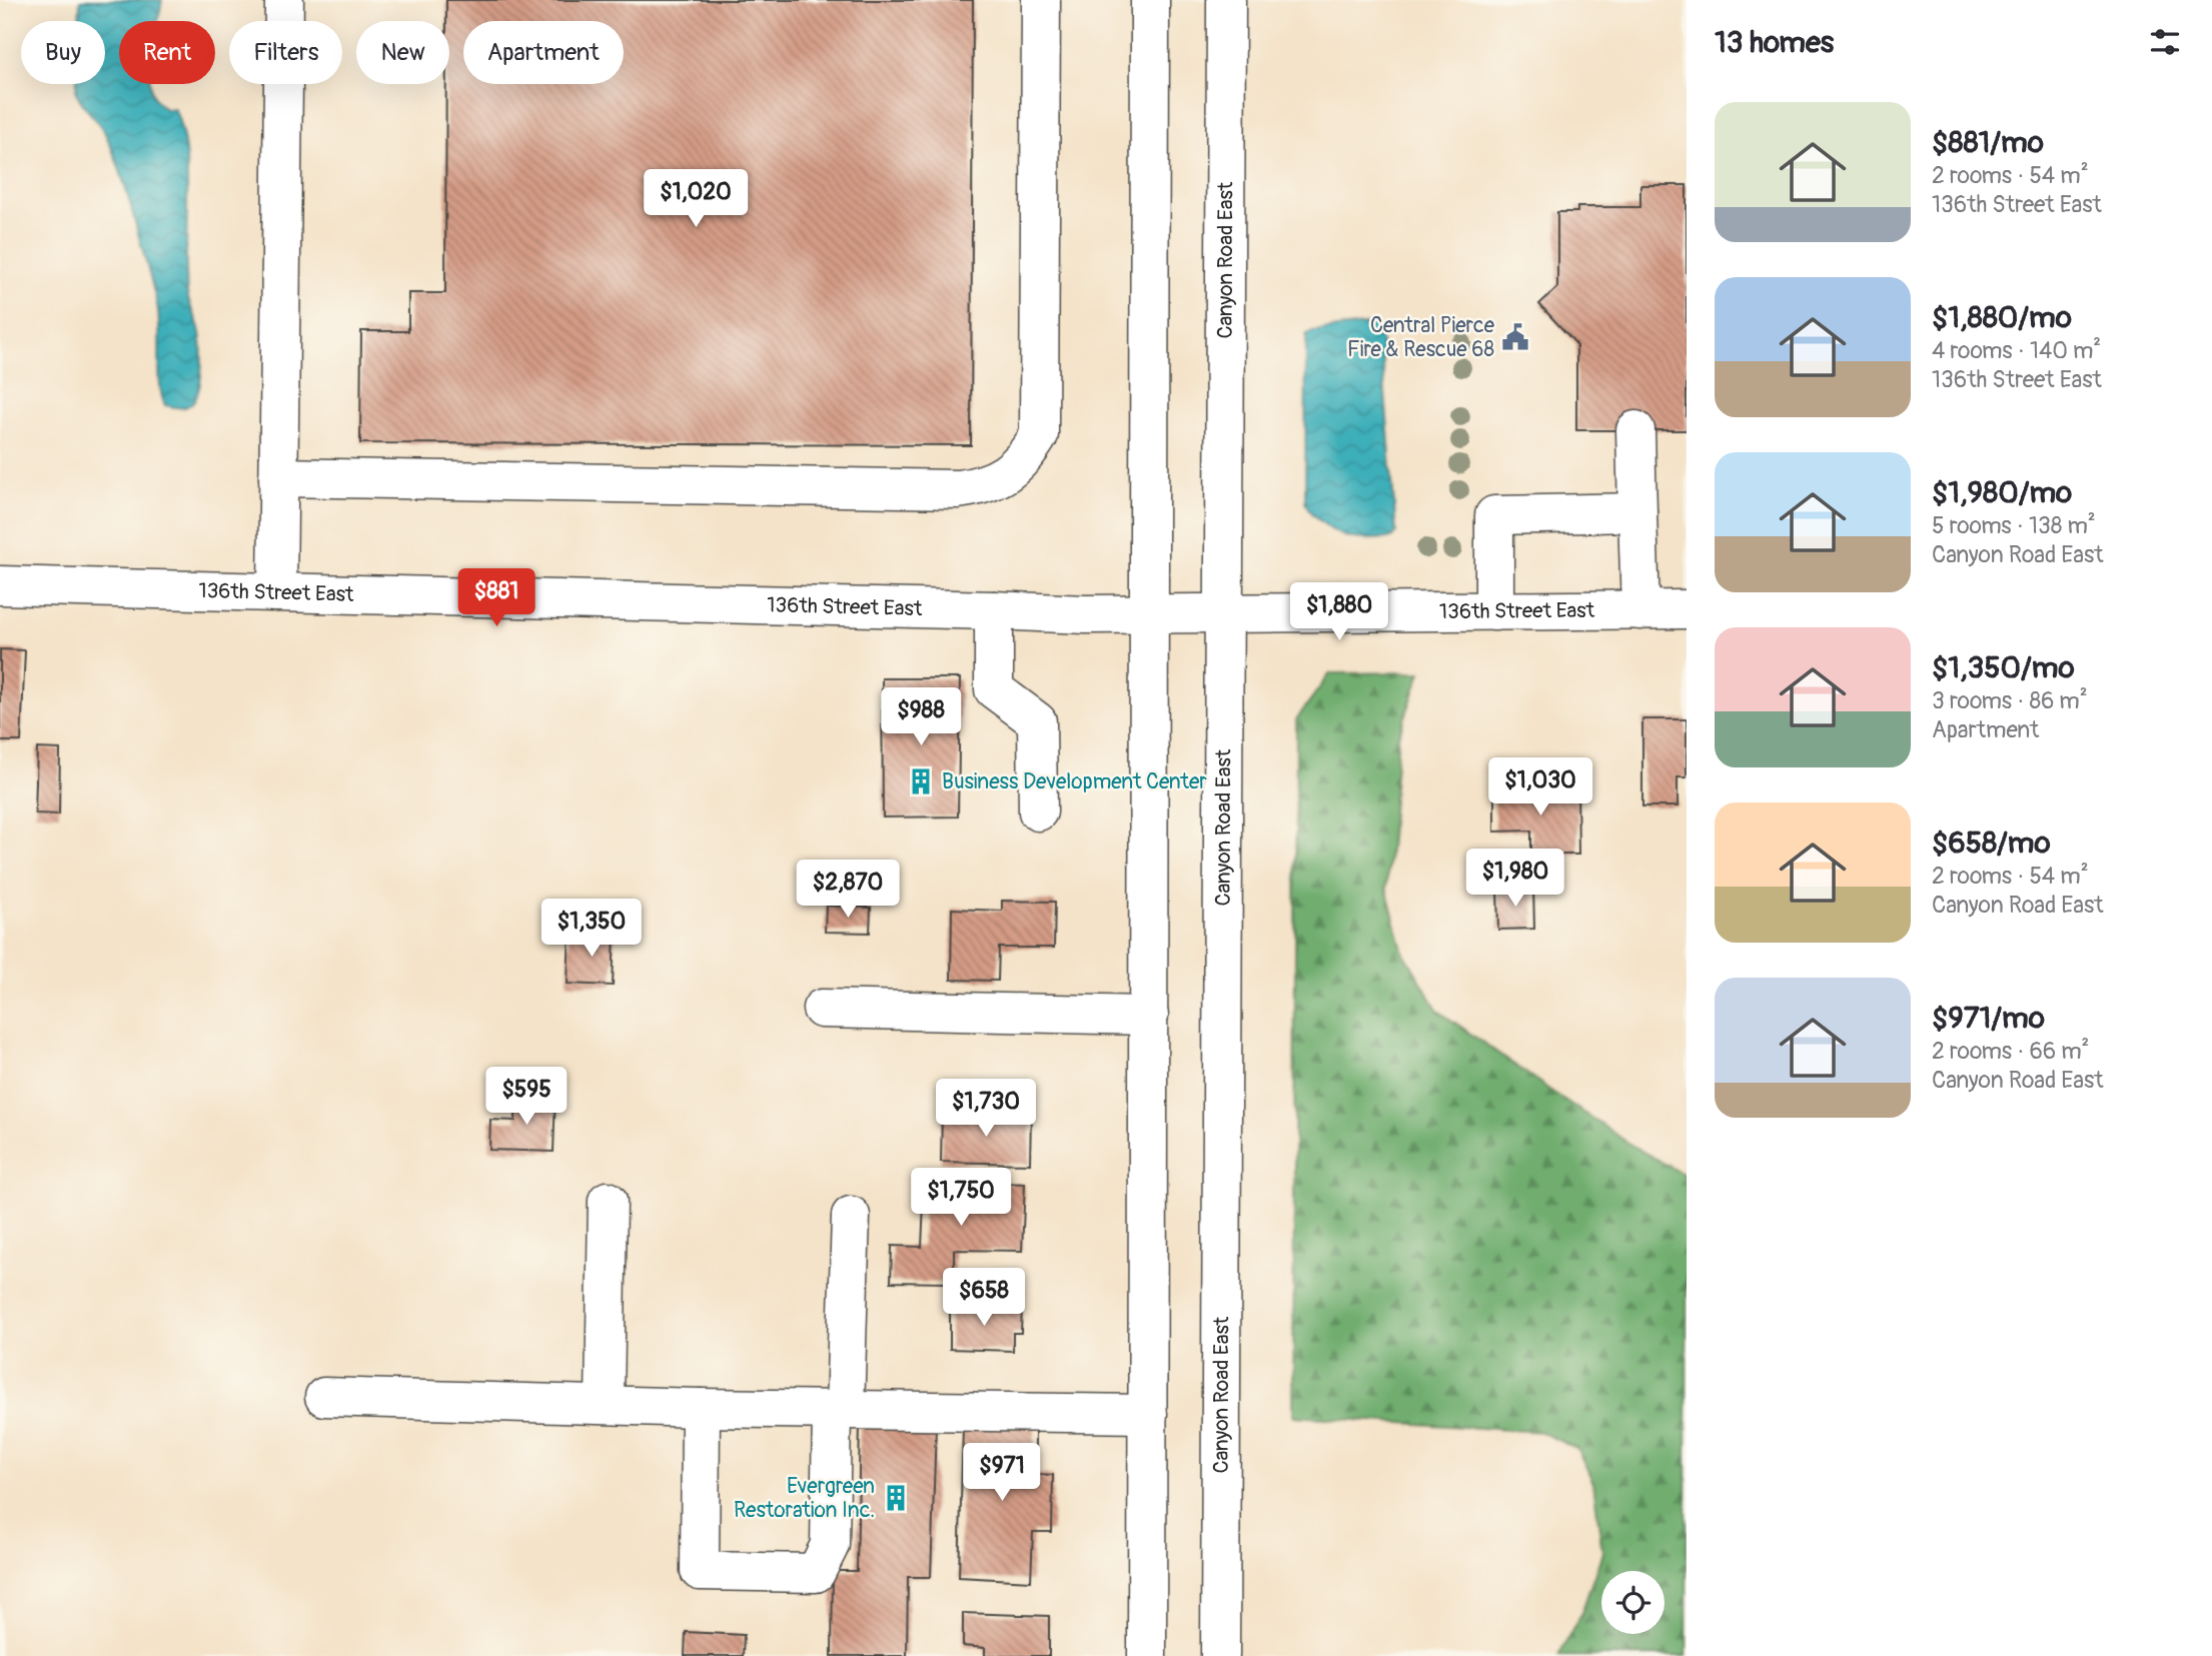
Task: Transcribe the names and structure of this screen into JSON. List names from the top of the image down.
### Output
{
  "streets": {
    "main road": ["Canyon Road East", "136th Street East"]
  },
  "crossings": [
    ["Canyon Road East", "136th Street East"]
  ],
  "places": {
    "public building": ["Central Pierce Fire & Rescue 68"],
    "building": ["Business Development Center", "Evergreen Restoration Inc."]
  },
  "page": {
    "heading": "13 homes",
    "chip": [
      "Buy",
      "Rent",
      "Filters",
      "New",
      "Apartment"
    ],
    "list": [
      {
        "name": "$881/mo",
        "note": "2 rooms · 54 m² · 136th Street East"
      },
      {
        "name": "$1,880/mo",
        "note": "4 rooms · 140 m² · 136th Street East"
      },
      {
        "name": "$1,980/mo",
        "note": "5 rooms · 138 m² · Canyon Road East"
      },
      {
        "name": "$1,350/mo",
        "note": "3 rooms · 86 m² · Apartment"
      },
      {
        "name": "$658/mo",
        "note": "2 rooms · 54 m² · Canyon Road East"
      },
      {
        "name": "$971/mo",
        "note": "2 rooms · 66 m² · Canyon Road East"
      }
    ],
    "price": [
      "$1,020",
      "$881",
      "$1,880",
      "$988",
      "$1,030",
      "$1,980",
      "$2,870",
      "$1,350",
      "$595",
      "$1,730",
      "$1,750",
      "$658",
      "$971"
    ]
  }
}
